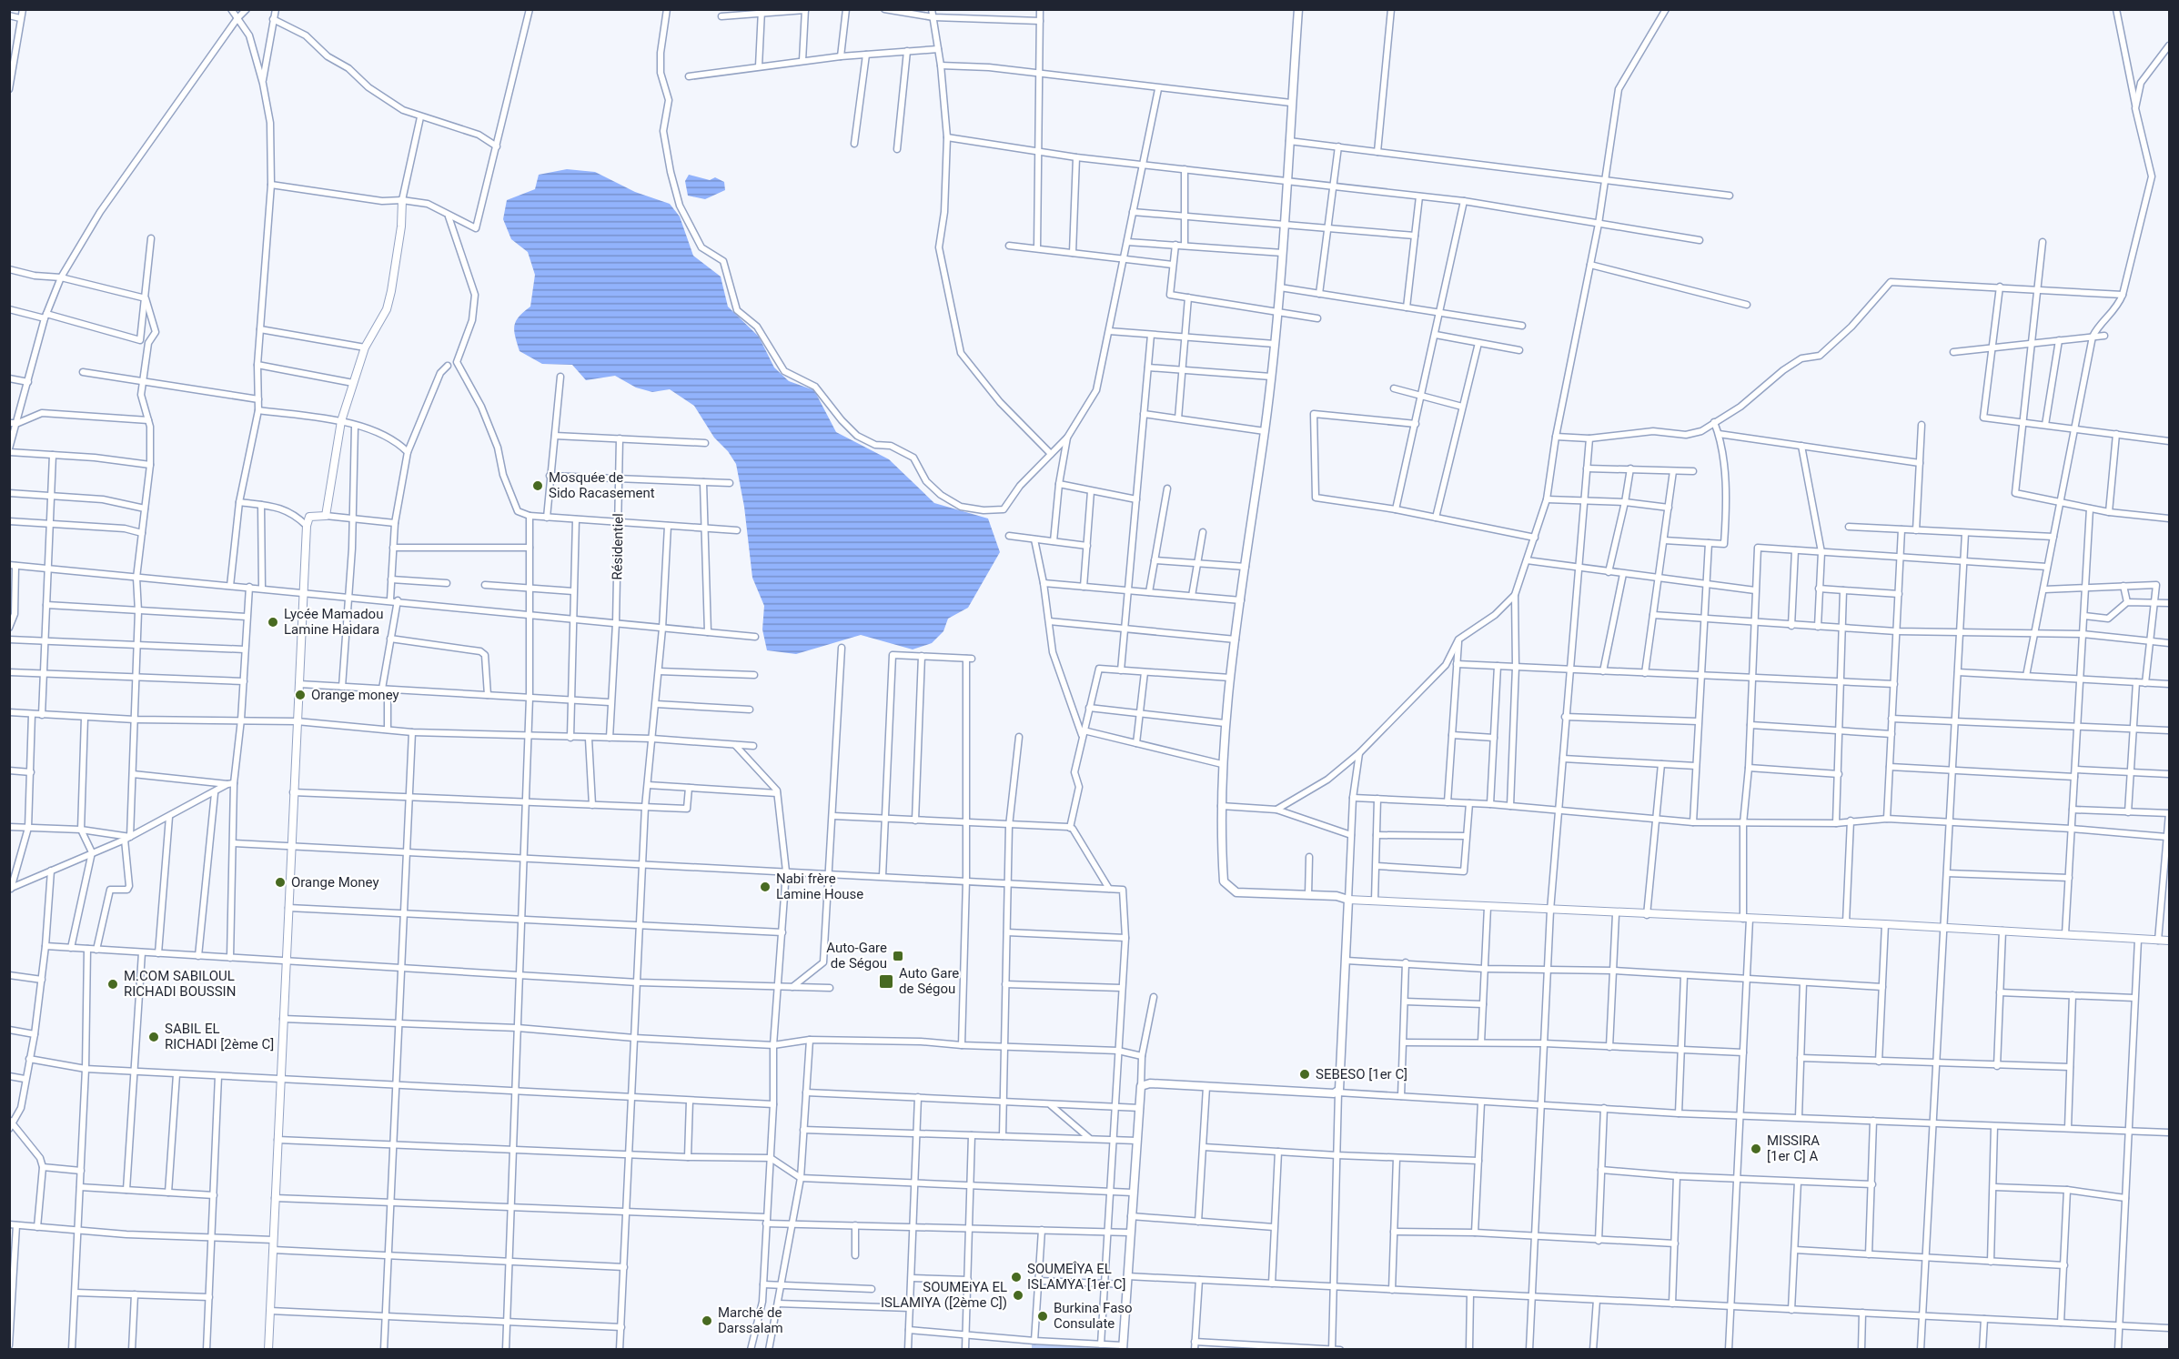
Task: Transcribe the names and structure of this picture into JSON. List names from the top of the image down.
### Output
{
  "streets": {
    "street": ["Résidentiel"]
  },
  "places": {
    "other": [
      "Mosquée de Sido Racasement",
      "Lycée Mamadou Lamine Haidara",
      "Orange money",
      "Orange Money",
      "Nabi frère Lamine House",
      "M.COM SABILOUL RICHADI BOUSSIN",
      "SABIL EL RICHADI [2ème C]",
      "SEBESO [1er C]",
      "MISSIRA [1er C] A",
      "SOUMEÎYA EL ISLAMYA [1er C]",
      "SOUMEiYA EL ISLAMIYA ([2ème C])",
      "Burkina Faso Consulate",
      "Marché de Darssalam"
    ],
    "transit": ["Auto-Gare de Ségou", "Auto Gare de Ségou"]
  }
}
